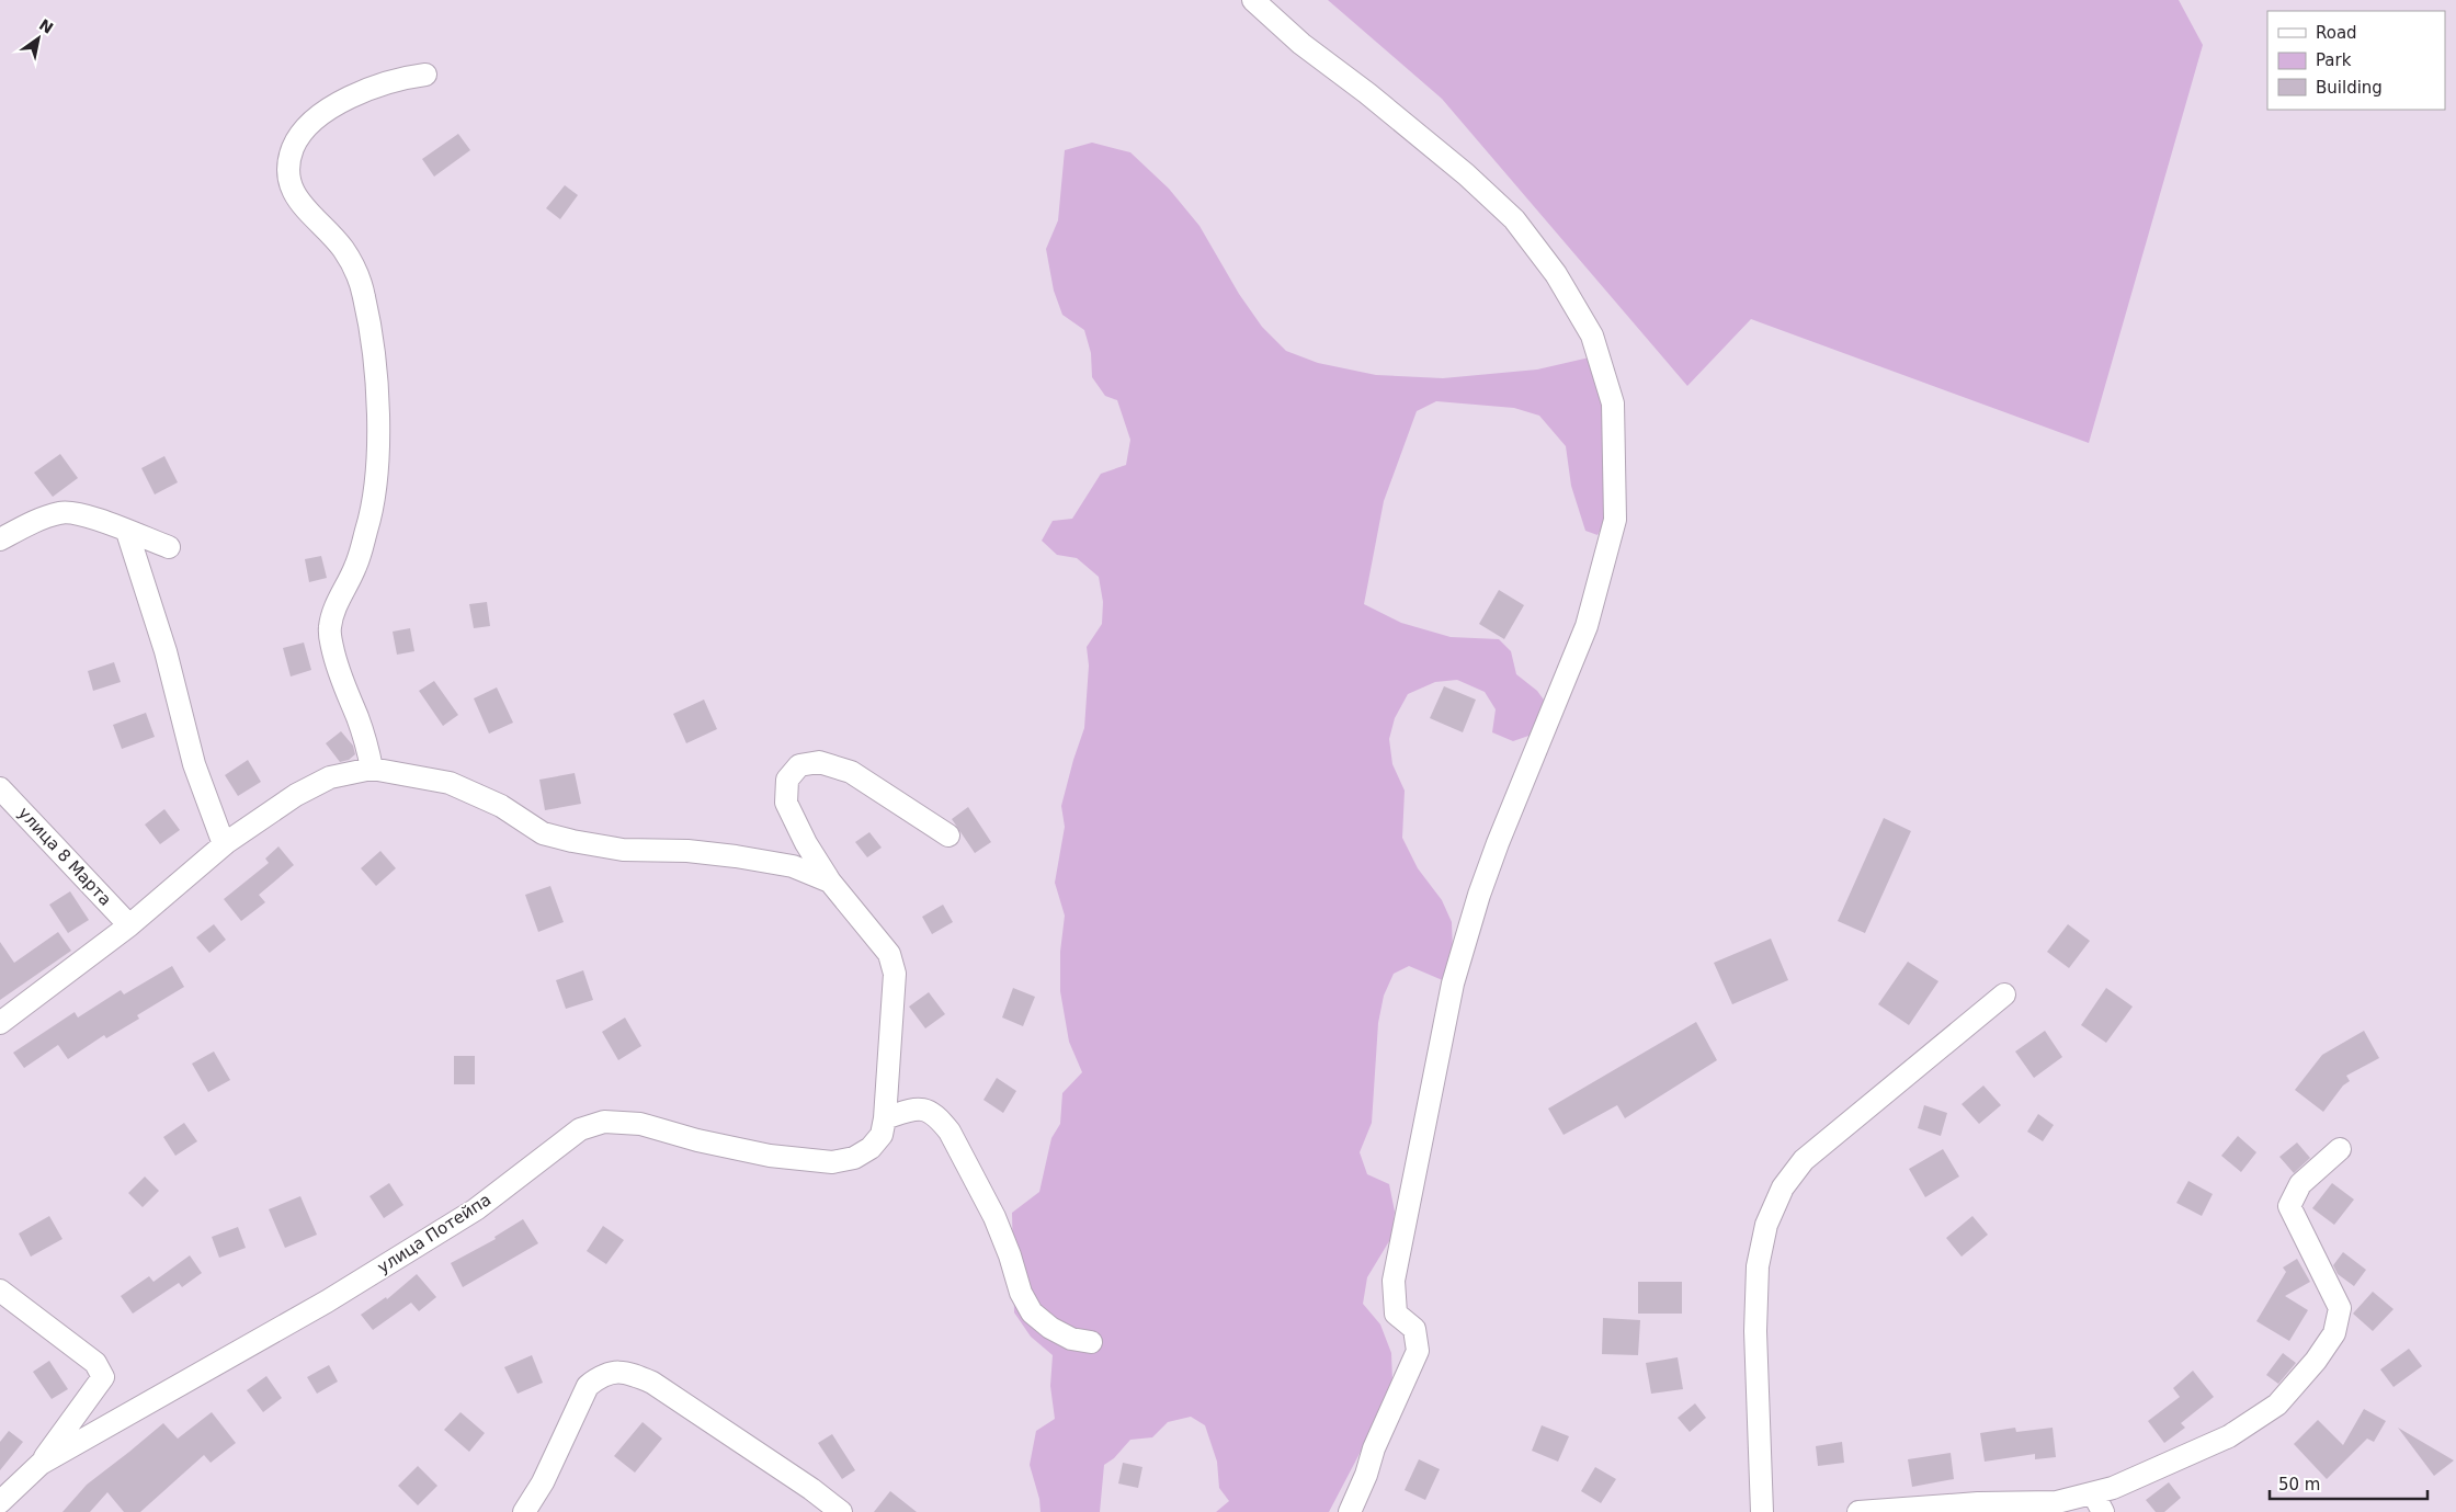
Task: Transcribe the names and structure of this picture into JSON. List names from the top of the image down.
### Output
{
  "streets": {
    "street": ["улица 8 Марта", "улица Потейпа"]
  },
  "legend": ["Road", "Park", "Building"],
  "scale_bar": "50 m",
  "north": "top right"
}
